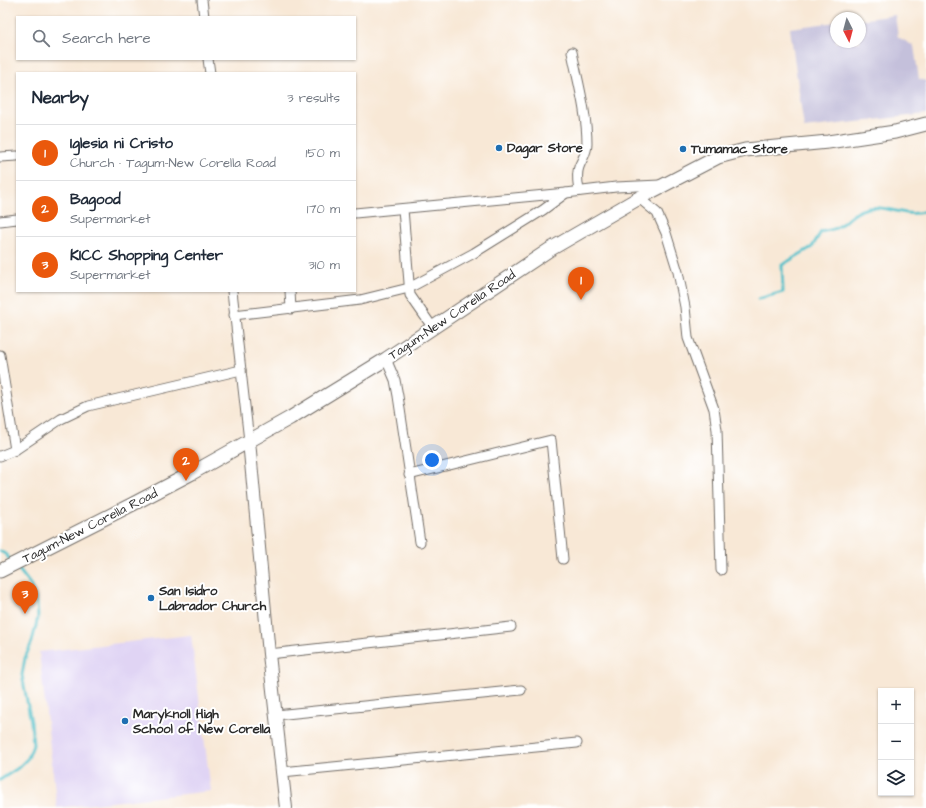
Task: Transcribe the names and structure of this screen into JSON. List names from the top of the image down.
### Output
{
  "streets": {
    "main road": ["Tagum-New Corella Road"]
  },
  "places": [
    "Dagar Store",
    "Tumamac Store",
    "San Isidro Labrador Church",
    "Maryknoll High School of New Corella"
  ],
  "north": "bottom",
  "page": {
    "search": "Search here",
    "heading": ["Nearby", "3 results"],
    "list": [
      {
        "mark": "1",
        "name": "Iglesia ni Cristo",
        "note": "Church · Tagum-New Corella Road",
        "value": "150 m"
      },
      {
        "mark": "2",
        "name": "Bagood",
        "note": "Supermarket",
        "value": "170 m"
      },
      {
        "mark": "3",
        "name": "KICC Shopping Center",
        "note": "Supermarket",
        "value": "310 m"
      }
    ],
    "pins": ["1", "2", "3"],
    "map_buttons": ["+", "−"]
  }
}
